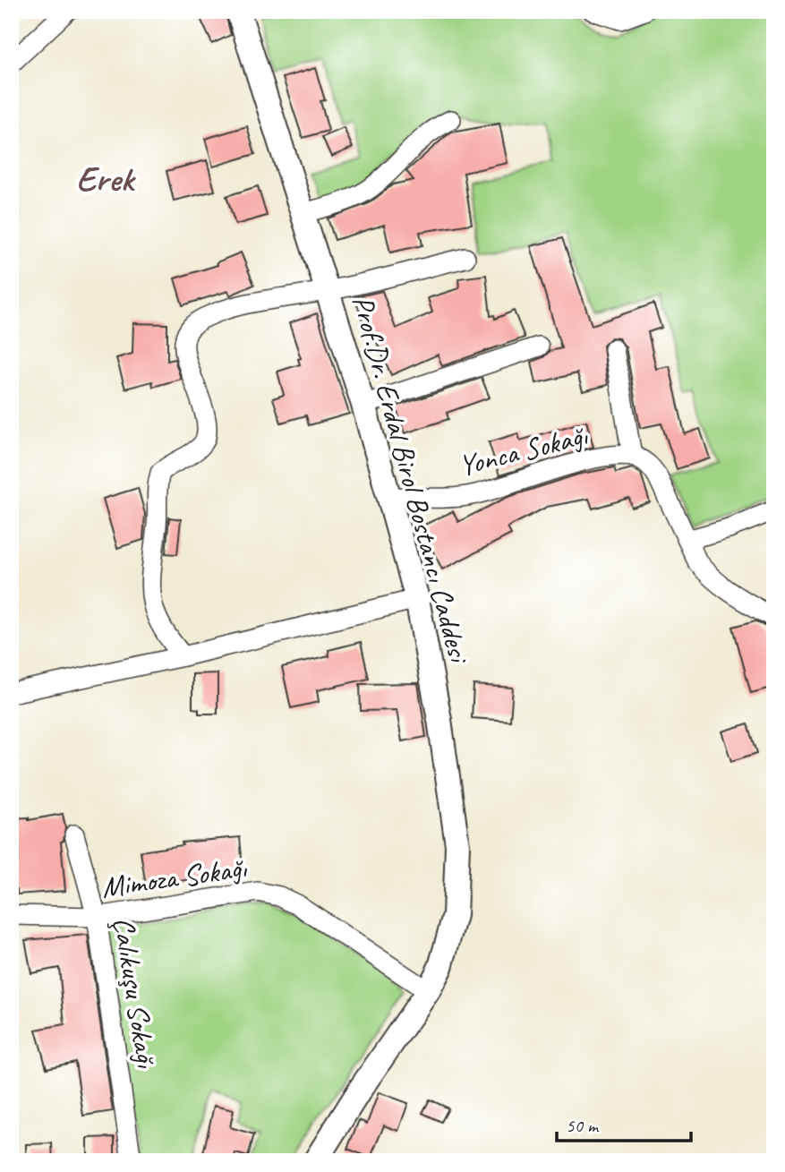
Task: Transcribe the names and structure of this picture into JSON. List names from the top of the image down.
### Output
{
  "streets": {
    "street": [
      "Yonca Sokağı",
      "Prof.Dr. Erdal Birol Bostancı Caddesi",
      "Mimoza Sokağı",
      "Çalıkuşu Sokağı"
    ]
  },
  "crossings": [
    ["Yonca Sokağı", "Prof.Dr. Erdal Birol Bostancı Caddesi"],
    ["Prof.Dr. Erdal Birol Bostancı Caddesi", "Mimoza Sokağı"],
    ["Mimoza Sokağı", "Çalıkuşu Sokağı"]
  ],
  "districts": ["Erek"],
  "scale_bar": "50 m"
}
